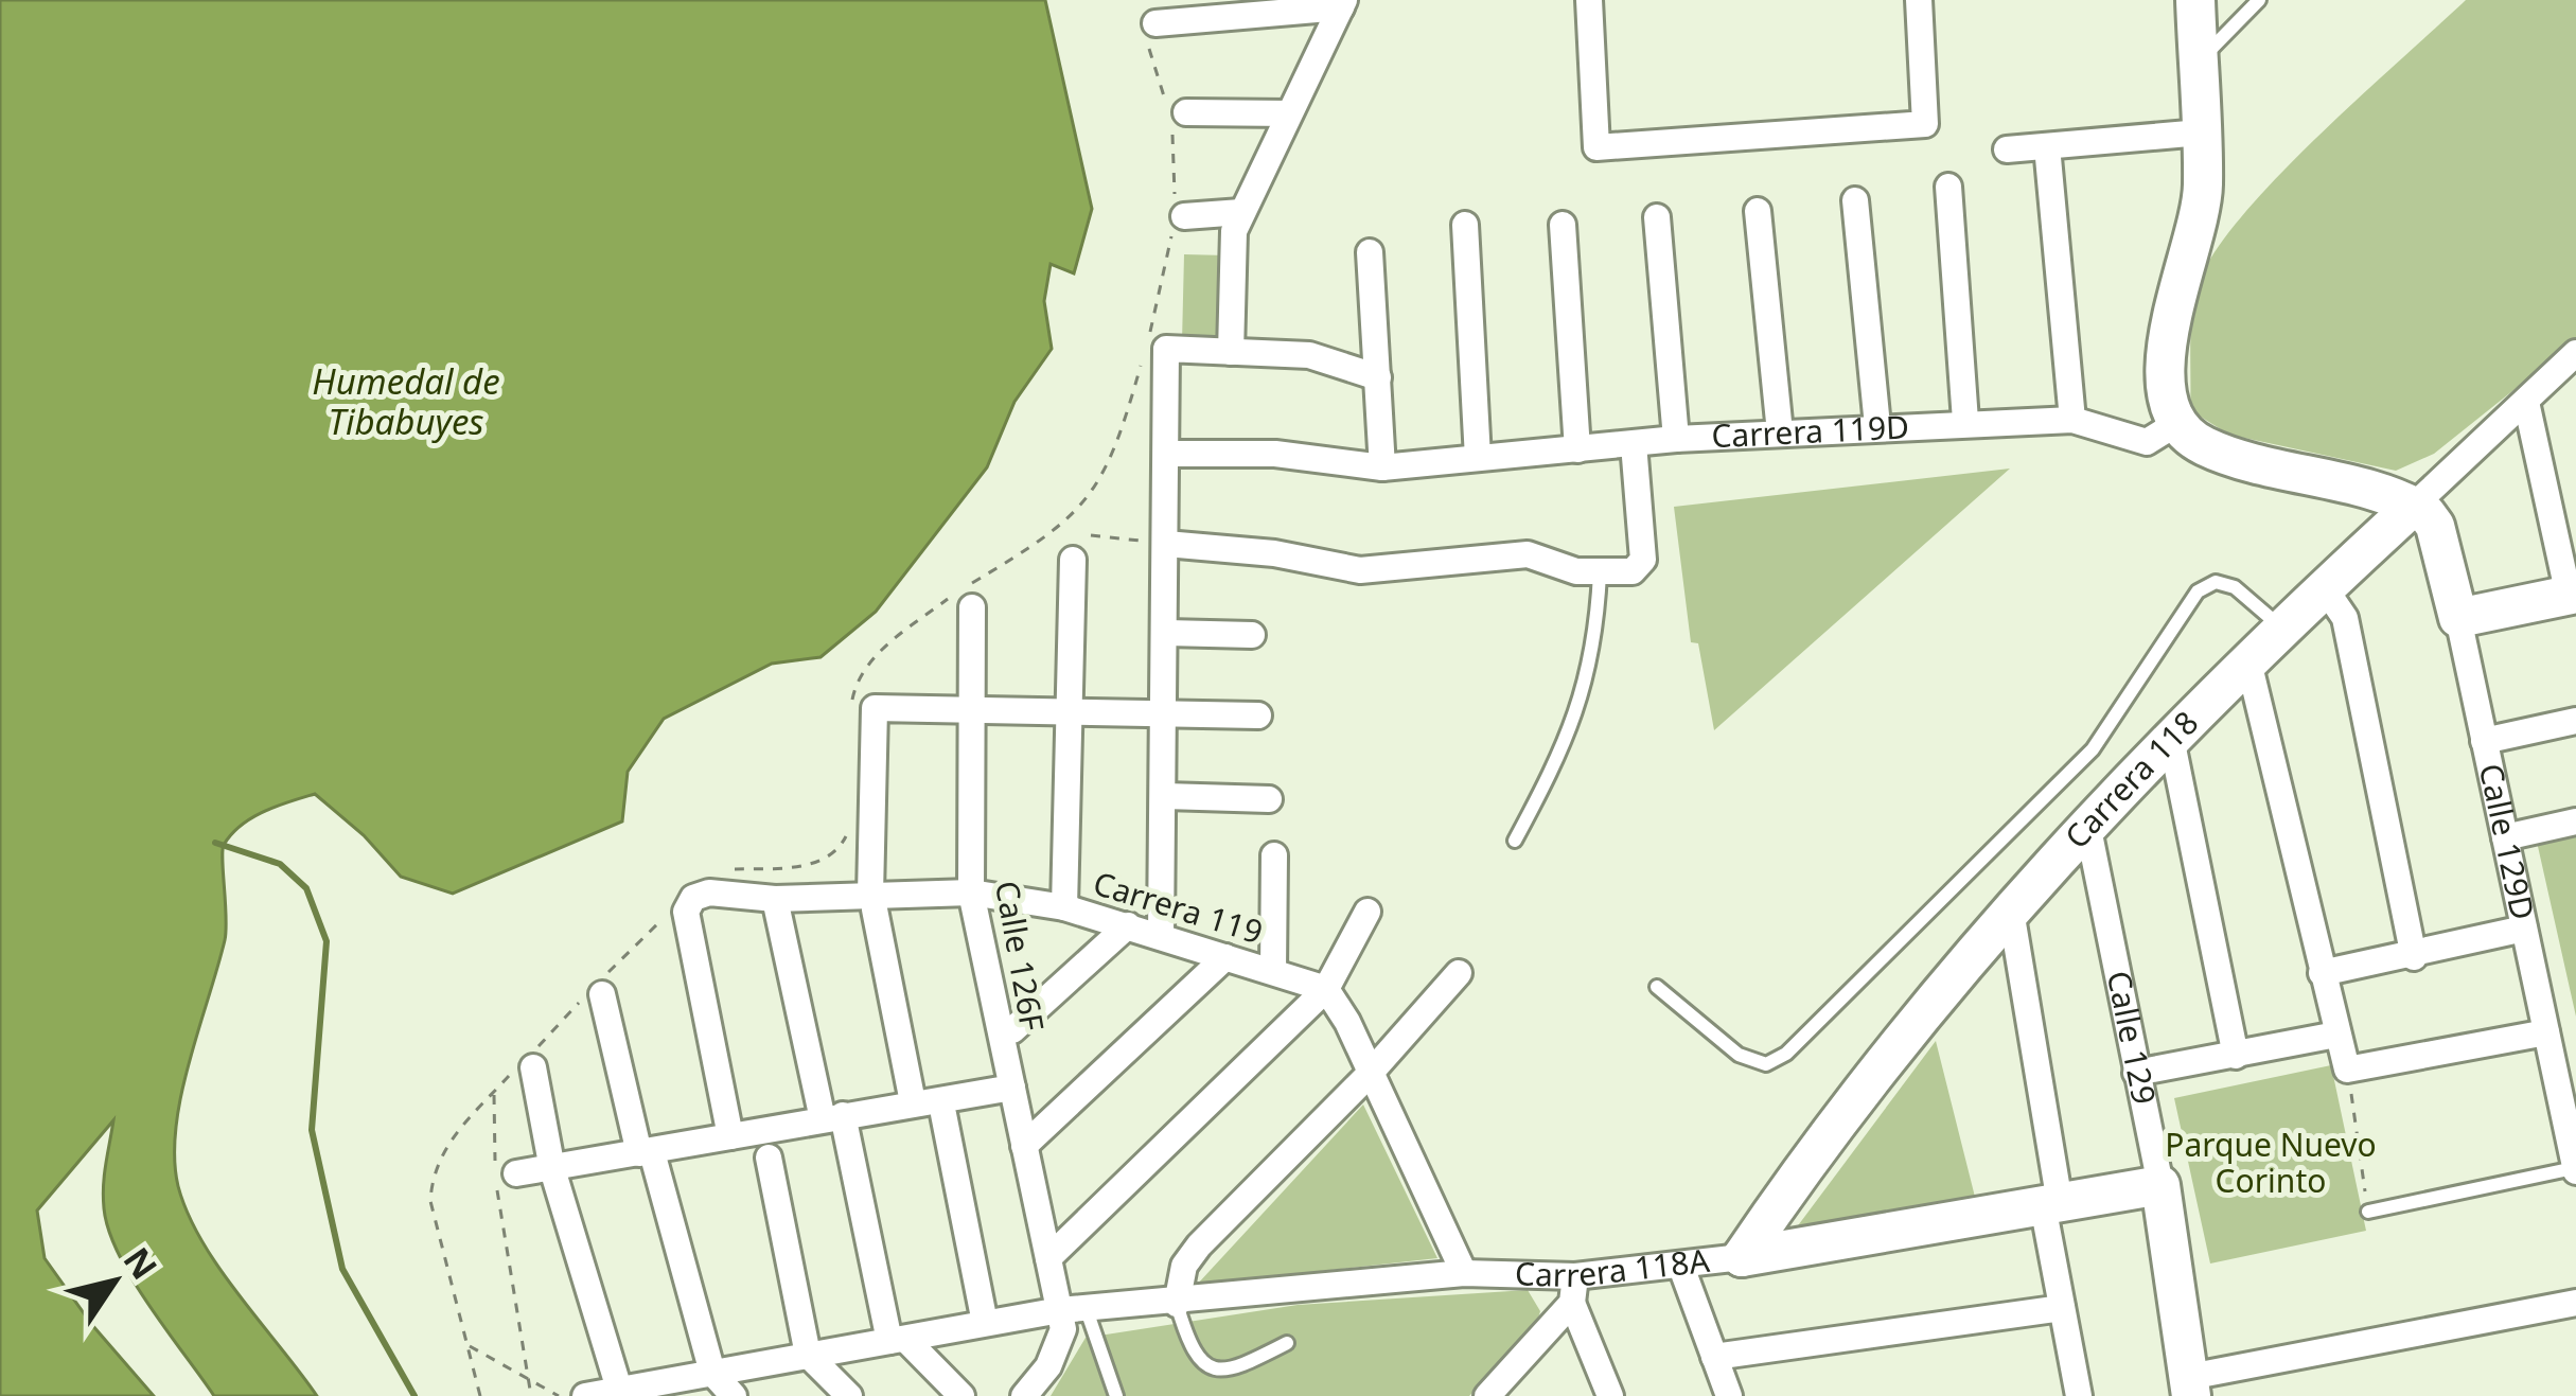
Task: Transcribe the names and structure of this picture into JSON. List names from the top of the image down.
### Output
{
  "streets": {
    "street": [
      "Carrera 119D",
      "Carrera 118",
      "Calle 129D",
      "Carrera 119",
      "Calle 126F",
      "Calle 129",
      "Carrera 118A"
    ]
  },
  "crossings": [
    ["Carrera 118", "Calle 129D"],
    ["Carrera 118", "Calle 129"],
    ["Carrera 118", "Carrera 118A"],
    ["Carrera 119", "Calle 126F"],
    ["Calle 126F", "Carrera 118A"],
    ["Calle 129", "Carrera 118A"]
  ],
  "water": ["Humedal de Tibabuyes"],
  "parks": ["Parque Nuevo Corinto"],
  "north": "top right"
}
